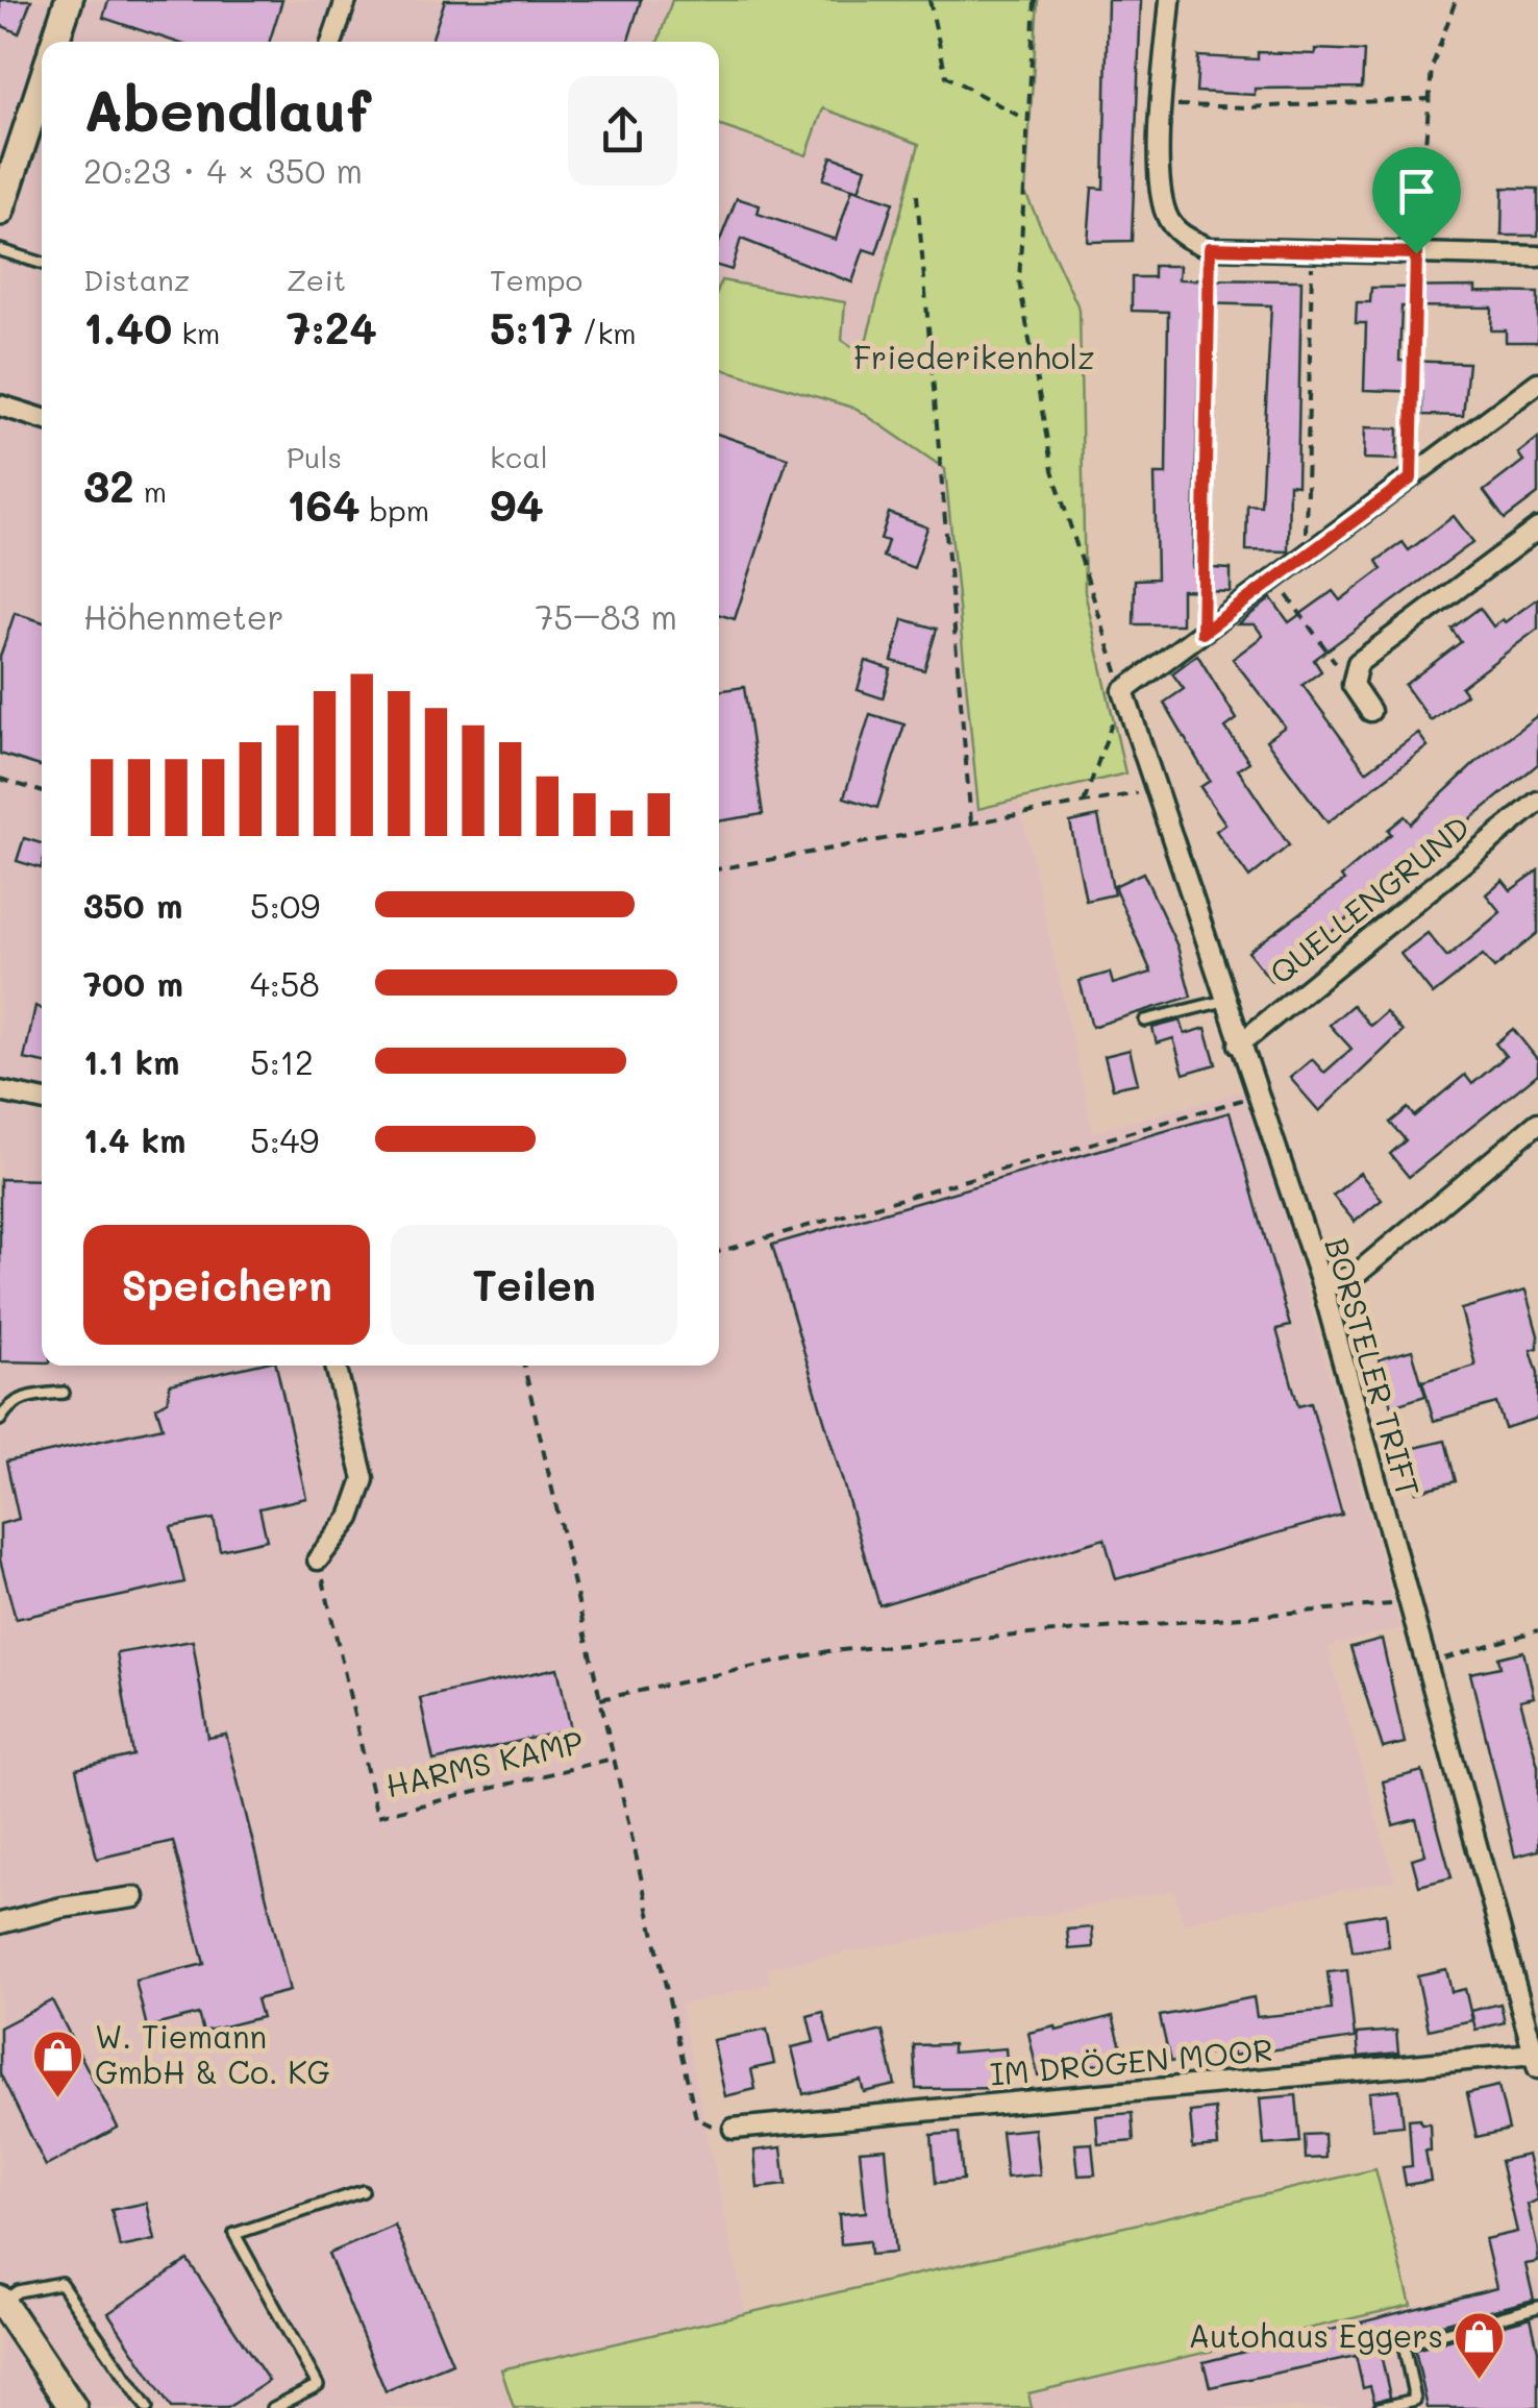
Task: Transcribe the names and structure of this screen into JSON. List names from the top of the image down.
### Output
{
  "streets": {
    "street": ["QUELLENGRUND", "BORSTELER TRIFT", "IM DRÖGEN MOOR"],
    "path": ["HARMS KAMP"]
  },
  "crossings": [
    ["QUELLENGRUND", "BORSTELER TRIFT"],
    ["BORSTELER TRIFT", "IM DRÖGEN MOOR"]
  ],
  "parks": ["Friederikenholz"],
  "places": {
    "shop": ["W. Tiemann GmbH & Co. KG", "Autohaus Eggers"]
  },
  "page": {
    "heading": ["Abendlauf", "20:23 · 4 × 350 m"],
    "stats": [
      ["Distanz", "1.40 km"],
      ["Zeit", "7:24"],
      ["Tempo", "5:17 /km"],
      ["32 m"],
      ["Puls", "164 bpm"],
      ["kcal", "94"]
    ],
    "chart": ["Höhenmeter", "75–83 m"],
    "list": [
      {
        "name": "350 m",
        "note": "5:09"
      },
      {
        "name": "700 m",
        "note": "4:58"
      },
      {
        "name": "1.1 km",
        "note": "5:12"
      },
      {
        "name": "1.4 km",
        "note": "5:49"
      }
    ],
    "buttons": ["Speichern", "Teilen"]
  }
}
